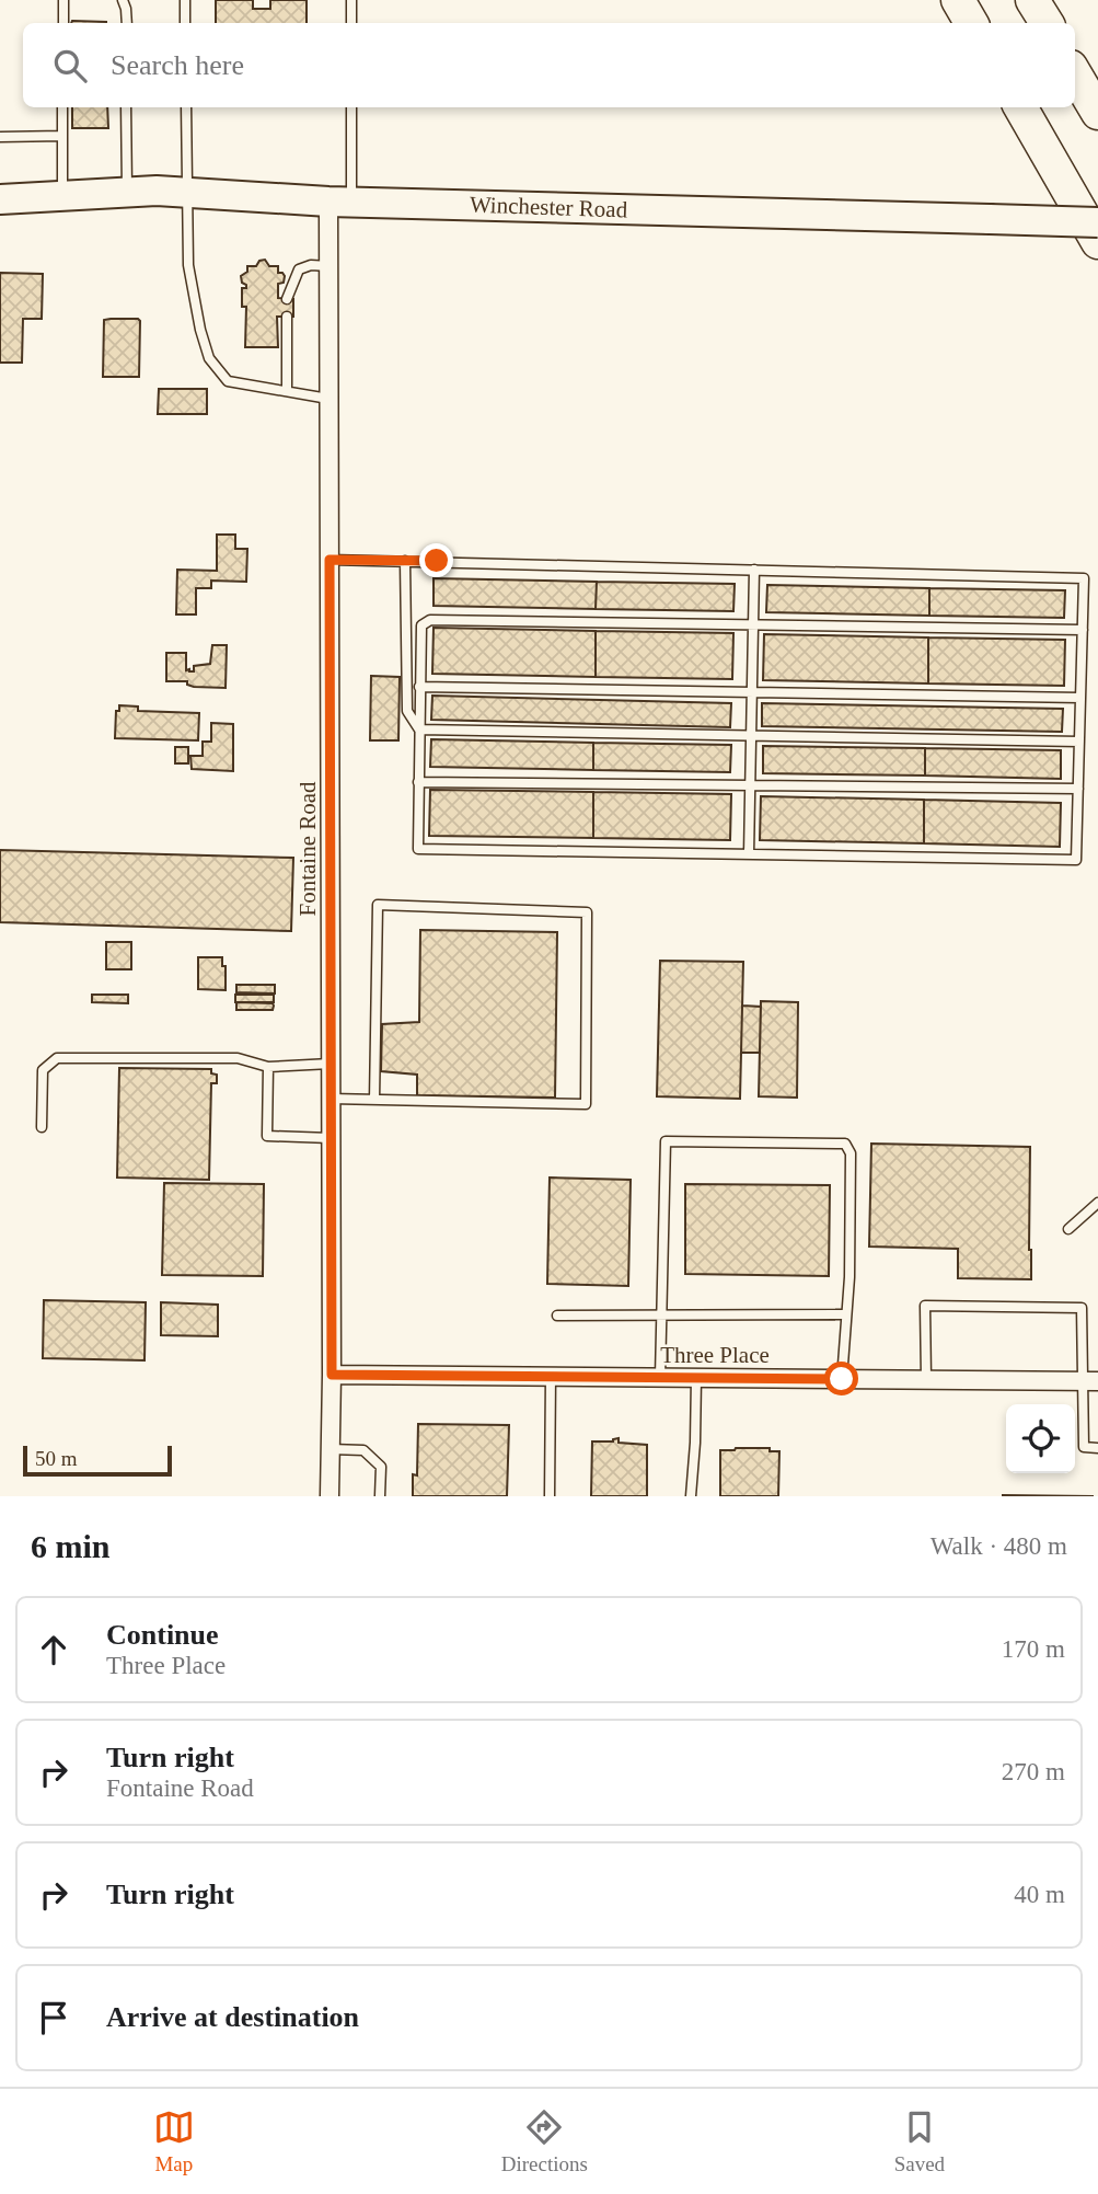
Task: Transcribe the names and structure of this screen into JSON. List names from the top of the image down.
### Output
{
  "streets": {
    "main road": ["Winchester Road"],
    "street": ["Fontaine Road", "Three Place"]
  },
  "crossings": [
    ["Winchester Road", "Fontaine Road"],
    ["Fontaine Road", "Three Place"]
  ],
  "scale_bar": "50 m",
  "page": {
    "search": "Search here",
    "scale": "50 m",
    "heading": ["6 min", "Walk · 480 m"],
    "list": [
      ["Continue", "Three Place", "170 m"],
      ["Turn right", "Fontaine Road", "270 m"],
      ["Turn right", "40 m"],
      "Arrive at destination"
    ],
    "nav": ["Map", "Directions", "Saved"]
  }
}
